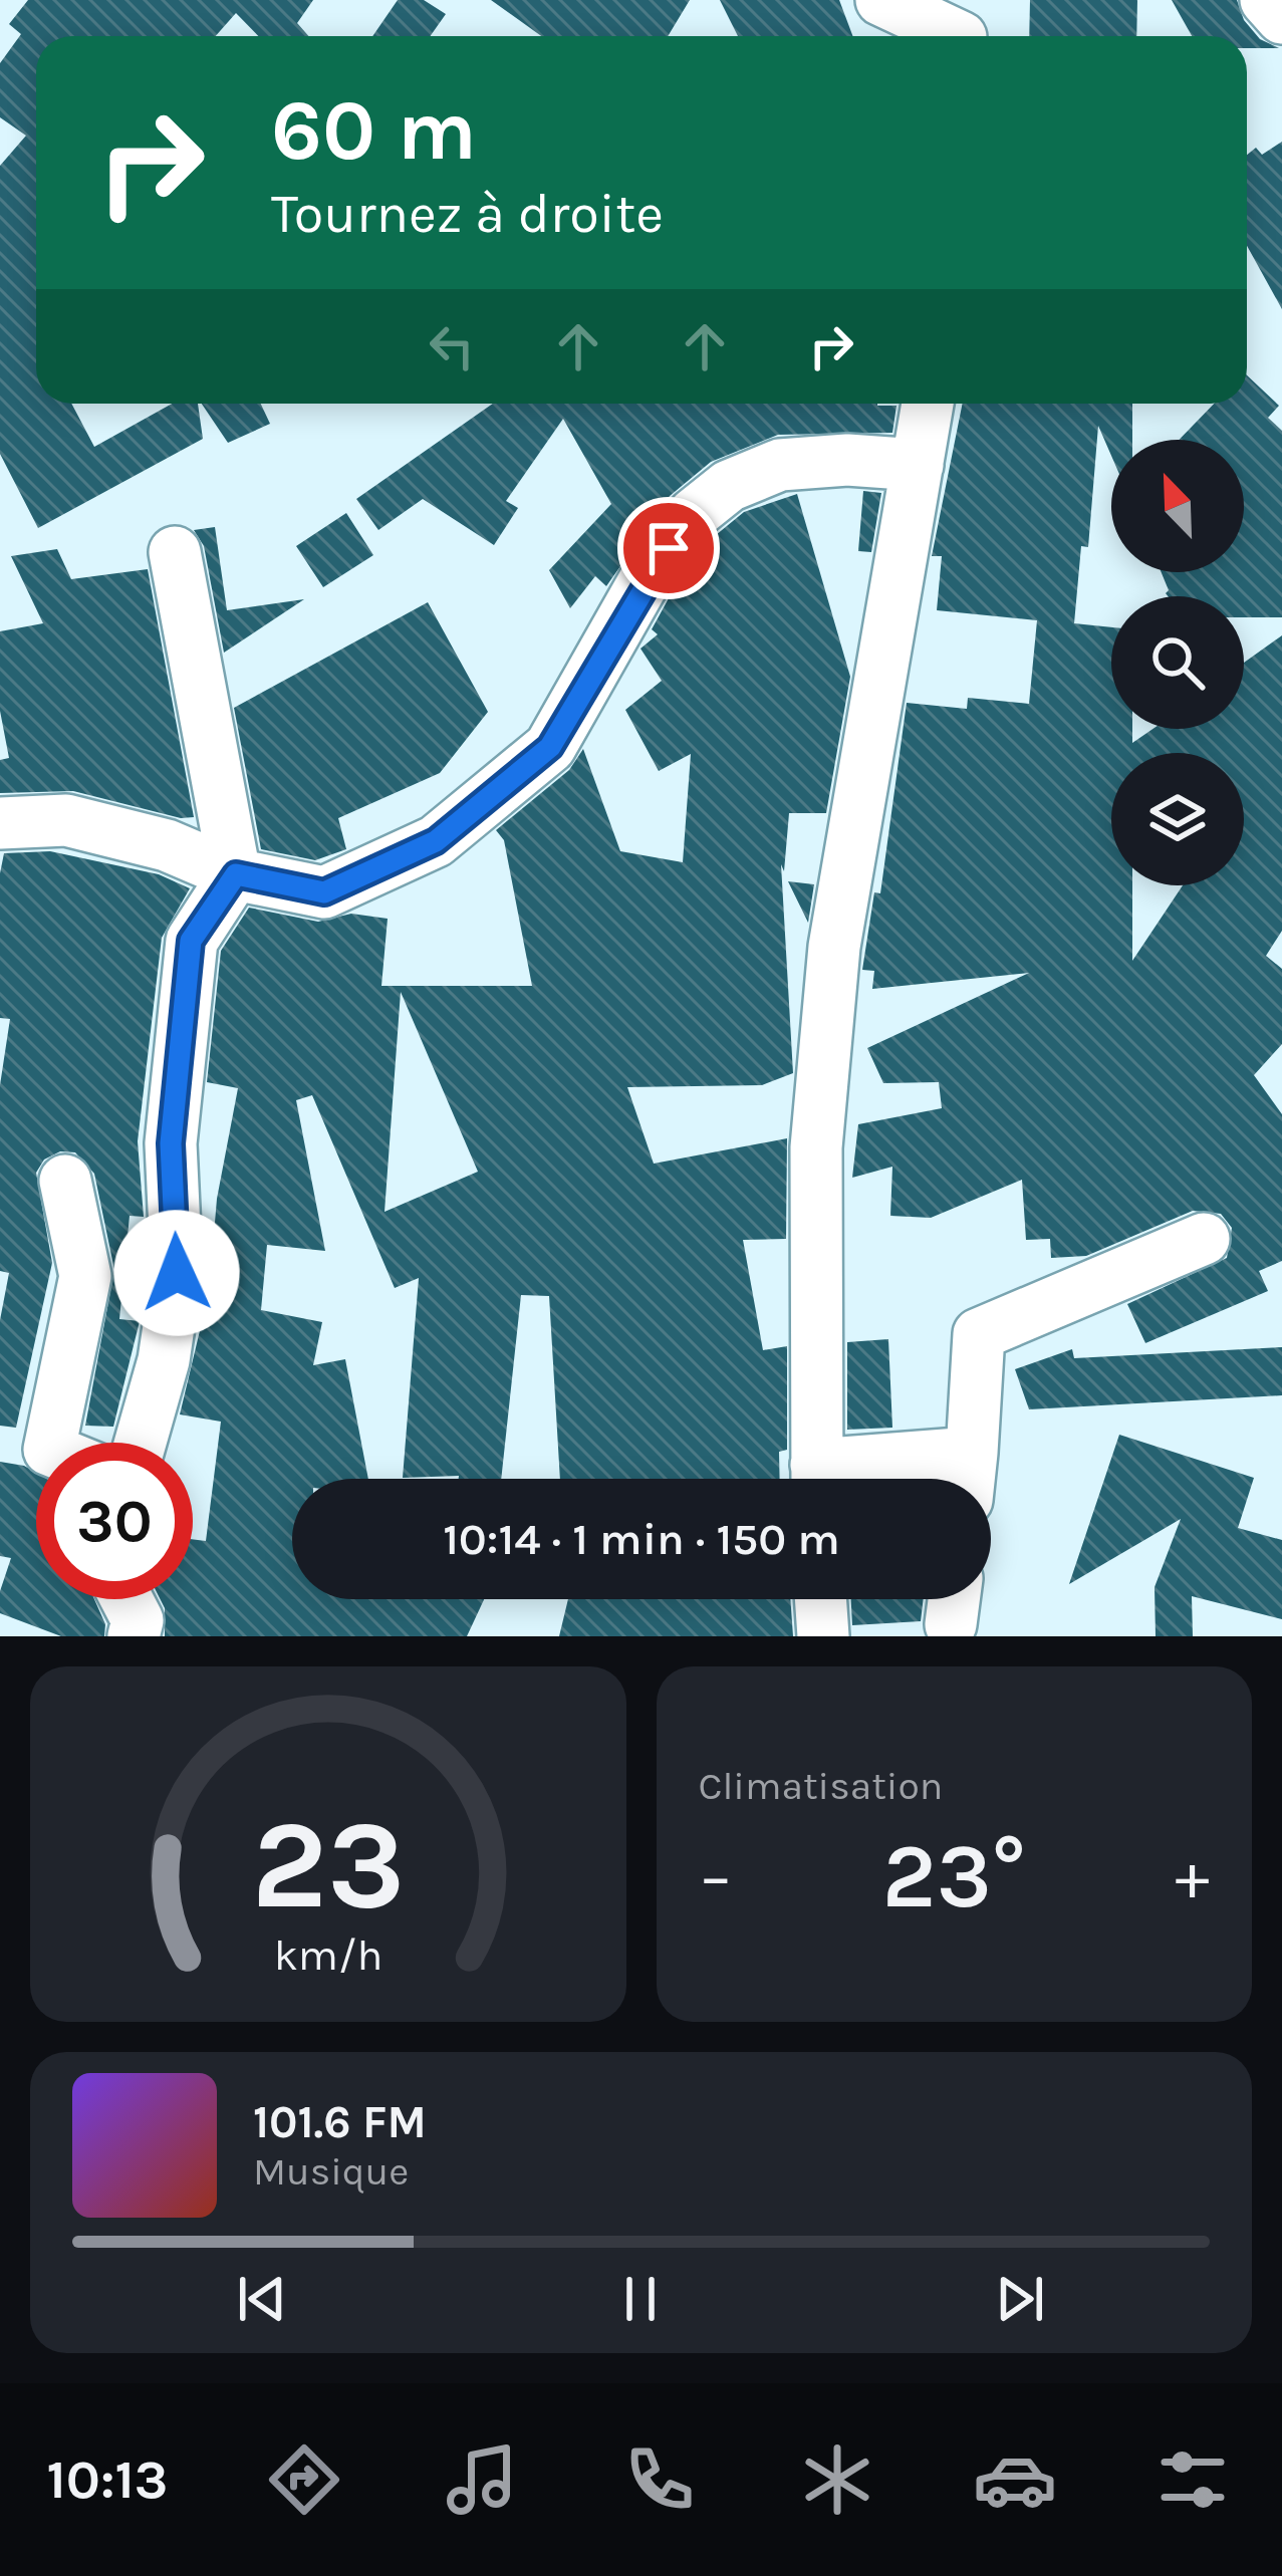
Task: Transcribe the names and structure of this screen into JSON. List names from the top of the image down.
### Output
{
  "north": "top left",
  "page": {
    "turn": ["60 m", "Tournez à droite"],
    "limit": "30",
    "trip": "10:14 · 1 min · 150 m",
    "tile": "Climatisation",
    "heat": ["−", "23°", "+"],
    "song": ["101.6 FM", "Musique"],
    "tabs": "10:13",
    "gauge": ["23", "km/h"]
  }
}
